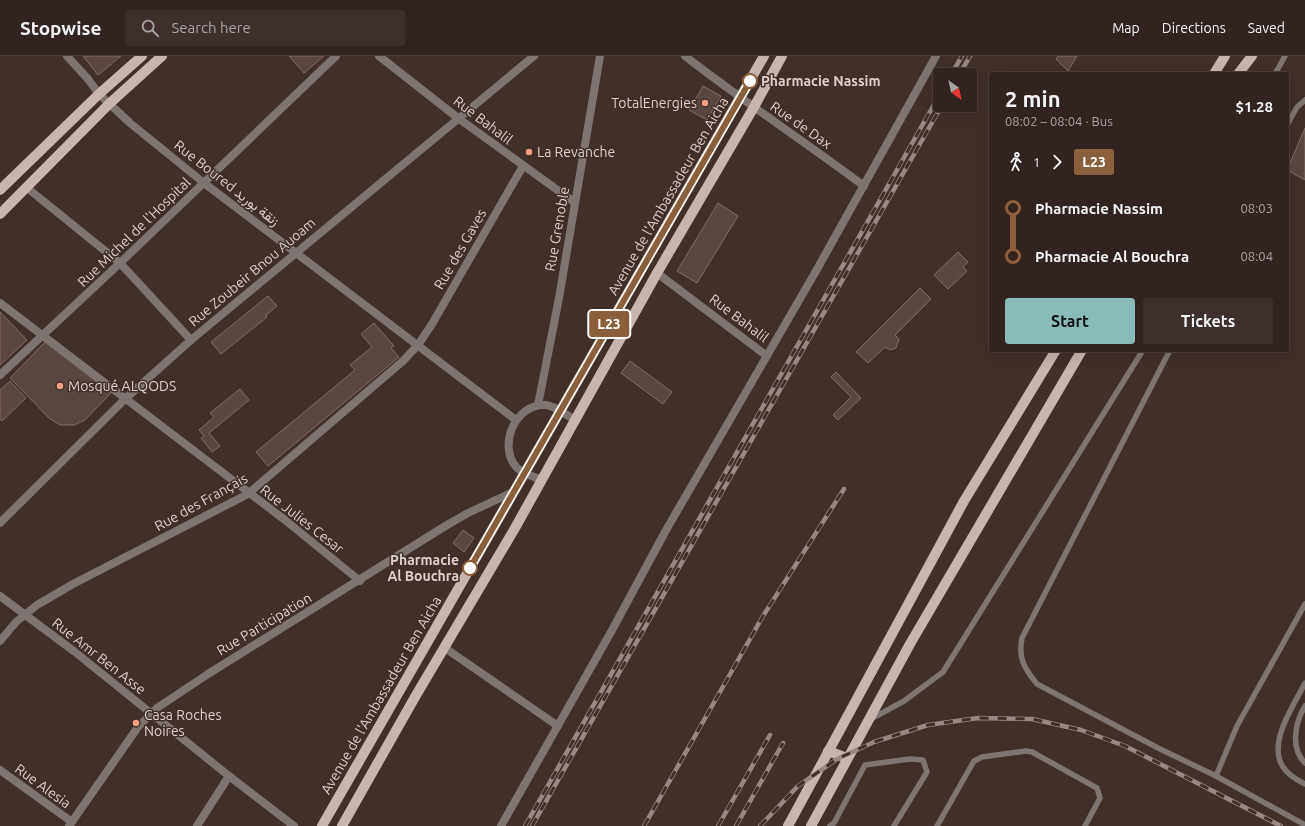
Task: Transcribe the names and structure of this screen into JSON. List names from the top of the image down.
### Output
{
  "streets": {
    "main road": ["Avenue de l'Ambassadeur Ben Aicha"],
    "street": [
      "Rue Bahalil",
      "Rue de Dax",
      "Rue Boured زنقة بوريد",
      "Rue Grenoble",
      "Rue Michel de l'Hospital",
      "Rue des Gaves",
      "Rue Zoubeir Bnou Auoam",
      "Rue des Français",
      "Rue Julies Cesar",
      "Rue Participation",
      "Rue Amr Ben Asse",
      "Rue Alesia"
    ]
  },
  "crossings": [
    ["Rue Bahalil", "Avenue de l'Ambassadeur Ben Aicha"],
    ["Rue Bahalil", "Rue Grenoble"],
    ["Rue Bahalil", "Rue des Gaves"],
    ["Rue Bahalil", "Rue Zoubeir Bnou Auoam"],
    ["Rue de Dax", "Avenue de l'Ambassadeur Ben Aicha"],
    ["Rue Boured زنقة بوريد", "Rue Michel de l'Hospital"],
    ["Rue Boured زنقة بوريد", "Rue des Gaves"],
    ["Rue Boured زنقة بوريد", "Rue Zoubeir Bnou Auoam"],
    ["Rue Boured زنقة بوريد", "Rue des Français"],
    ["Avenue de l'Ambassadeur Ben Aicha", "Rue Participation"],
    ["Rue Michel de l'Hospital", "Rue Julies Cesar"],
    ["Rue des Gaves", "Rue des Français"],
    ["Rue Zoubeir Bnou Auoam", "Rue Julies Cesar"],
    ["Rue des Français", "Rue Julies Cesar"],
    ["Rue des Français", "Rue Amr Ben Asse"],
    ["Rue Julies Cesar", "Rue Participation"],
    ["Rue Participation", "Rue Amr Ben Asse"],
    ["Rue Participation", "Rue Alesia"]
  ],
  "places": [
    "Pharmacie Nassim",
    "TotalEnergies",
    "La Revanche",
    "Mosqué ALQODS",
    "Pharmacie Al Bouchra",
    "Casa Roches Noires"
  ],
  "lines": ["bus line L23"],
  "north": "bottom right",
  "page": {
    "header": "Stopwise",
    "search": "Search here",
    "nav": ["Map", "Directions", "Saved"],
    "on_map": "L23",
    "heading": ["2 min", "08:02 – 08:04 · Bus", "$1.28"],
    "legs": ["1", "L23"],
    "list": [
      {
        "name": "Pharmacie Nassim",
        "value": "08:03"
      },
      {
        "name": "Pharmacie Al Bouchra",
        "value": "08:04"
      }
    ],
    "buttons": ["Start", "Tickets"]
  }
}
